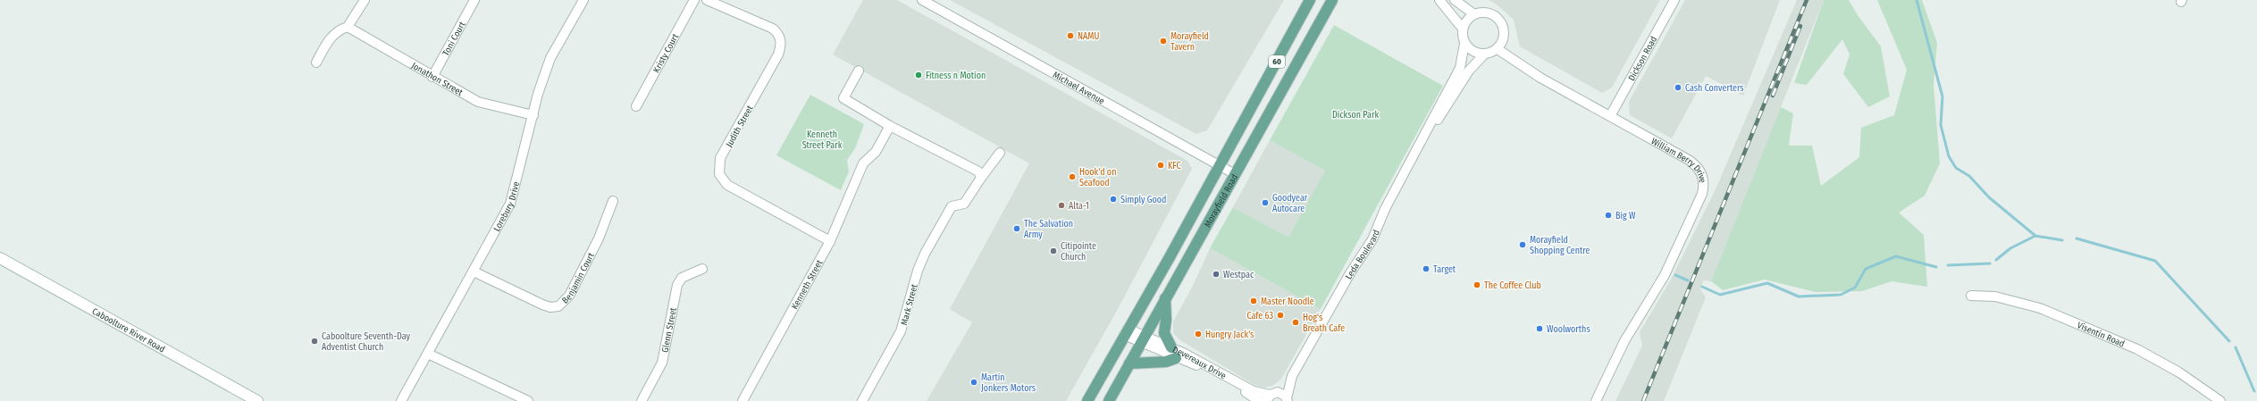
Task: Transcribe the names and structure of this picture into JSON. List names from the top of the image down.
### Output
{
  "streets": {
    "main road": ["60", "Morayfield Road", "Caboolture River Road"],
    "street": [
      "Toni Court",
      "Kristy Court",
      "Dickson Road",
      "Jonathon Street",
      "Michael Avenue",
      "Judith Street",
      "William Berry Drive",
      "Lorebury Drive",
      "Leda Boulevard",
      "Benjamin Court",
      "Kenneth Street",
      "Mark Street",
      "Glenn Street",
      "Visentin Road",
      "Devereaux Drive"
    ]
  },
  "crossings": [
    ["Toni Court", "Jonathon Street"],
    ["Dickson Road", "William Berry Drive"],
    ["Jonathon Street", "Lorebury Drive"],
    ["Michael Avenue", "Morayfield Road"],
    ["Judith Street", "Kenneth Street"],
    ["William Berry Drive", "Leda Boulevard"],
    ["Morayfield Road", "Devereaux Drive"],
    ["Lorebury Drive", "Benjamin Court"],
    ["Leda Boulevard", "Devereaux Drive"]
  ],
  "parks": ["Dickson Park", "Kenneth Street Park"],
  "places": [
    "NAMU",
    "Morayfield Tavern",
    "Fitness n Motion",
    "Cash Converters",
    "KFC",
    "Hook'd on Seafood",
    "Simply Good",
    "Goodyear Autocare",
    "Alta-1",
    "Big W",
    "The Salvation Army",
    "Morayfield Shopping Centre",
    "Citipointe Church",
    "Target",
    "Westpac",
    "The Coffee Club",
    "Master Noodle",
    "Cafe 63",
    "Hog's Breath Cafe",
    "Woolworths",
    "Hungry Jack's",
    "Caboolture Seventh-Day Adventist Church",
    "Martin Jonkers Motors"
  ]
}
